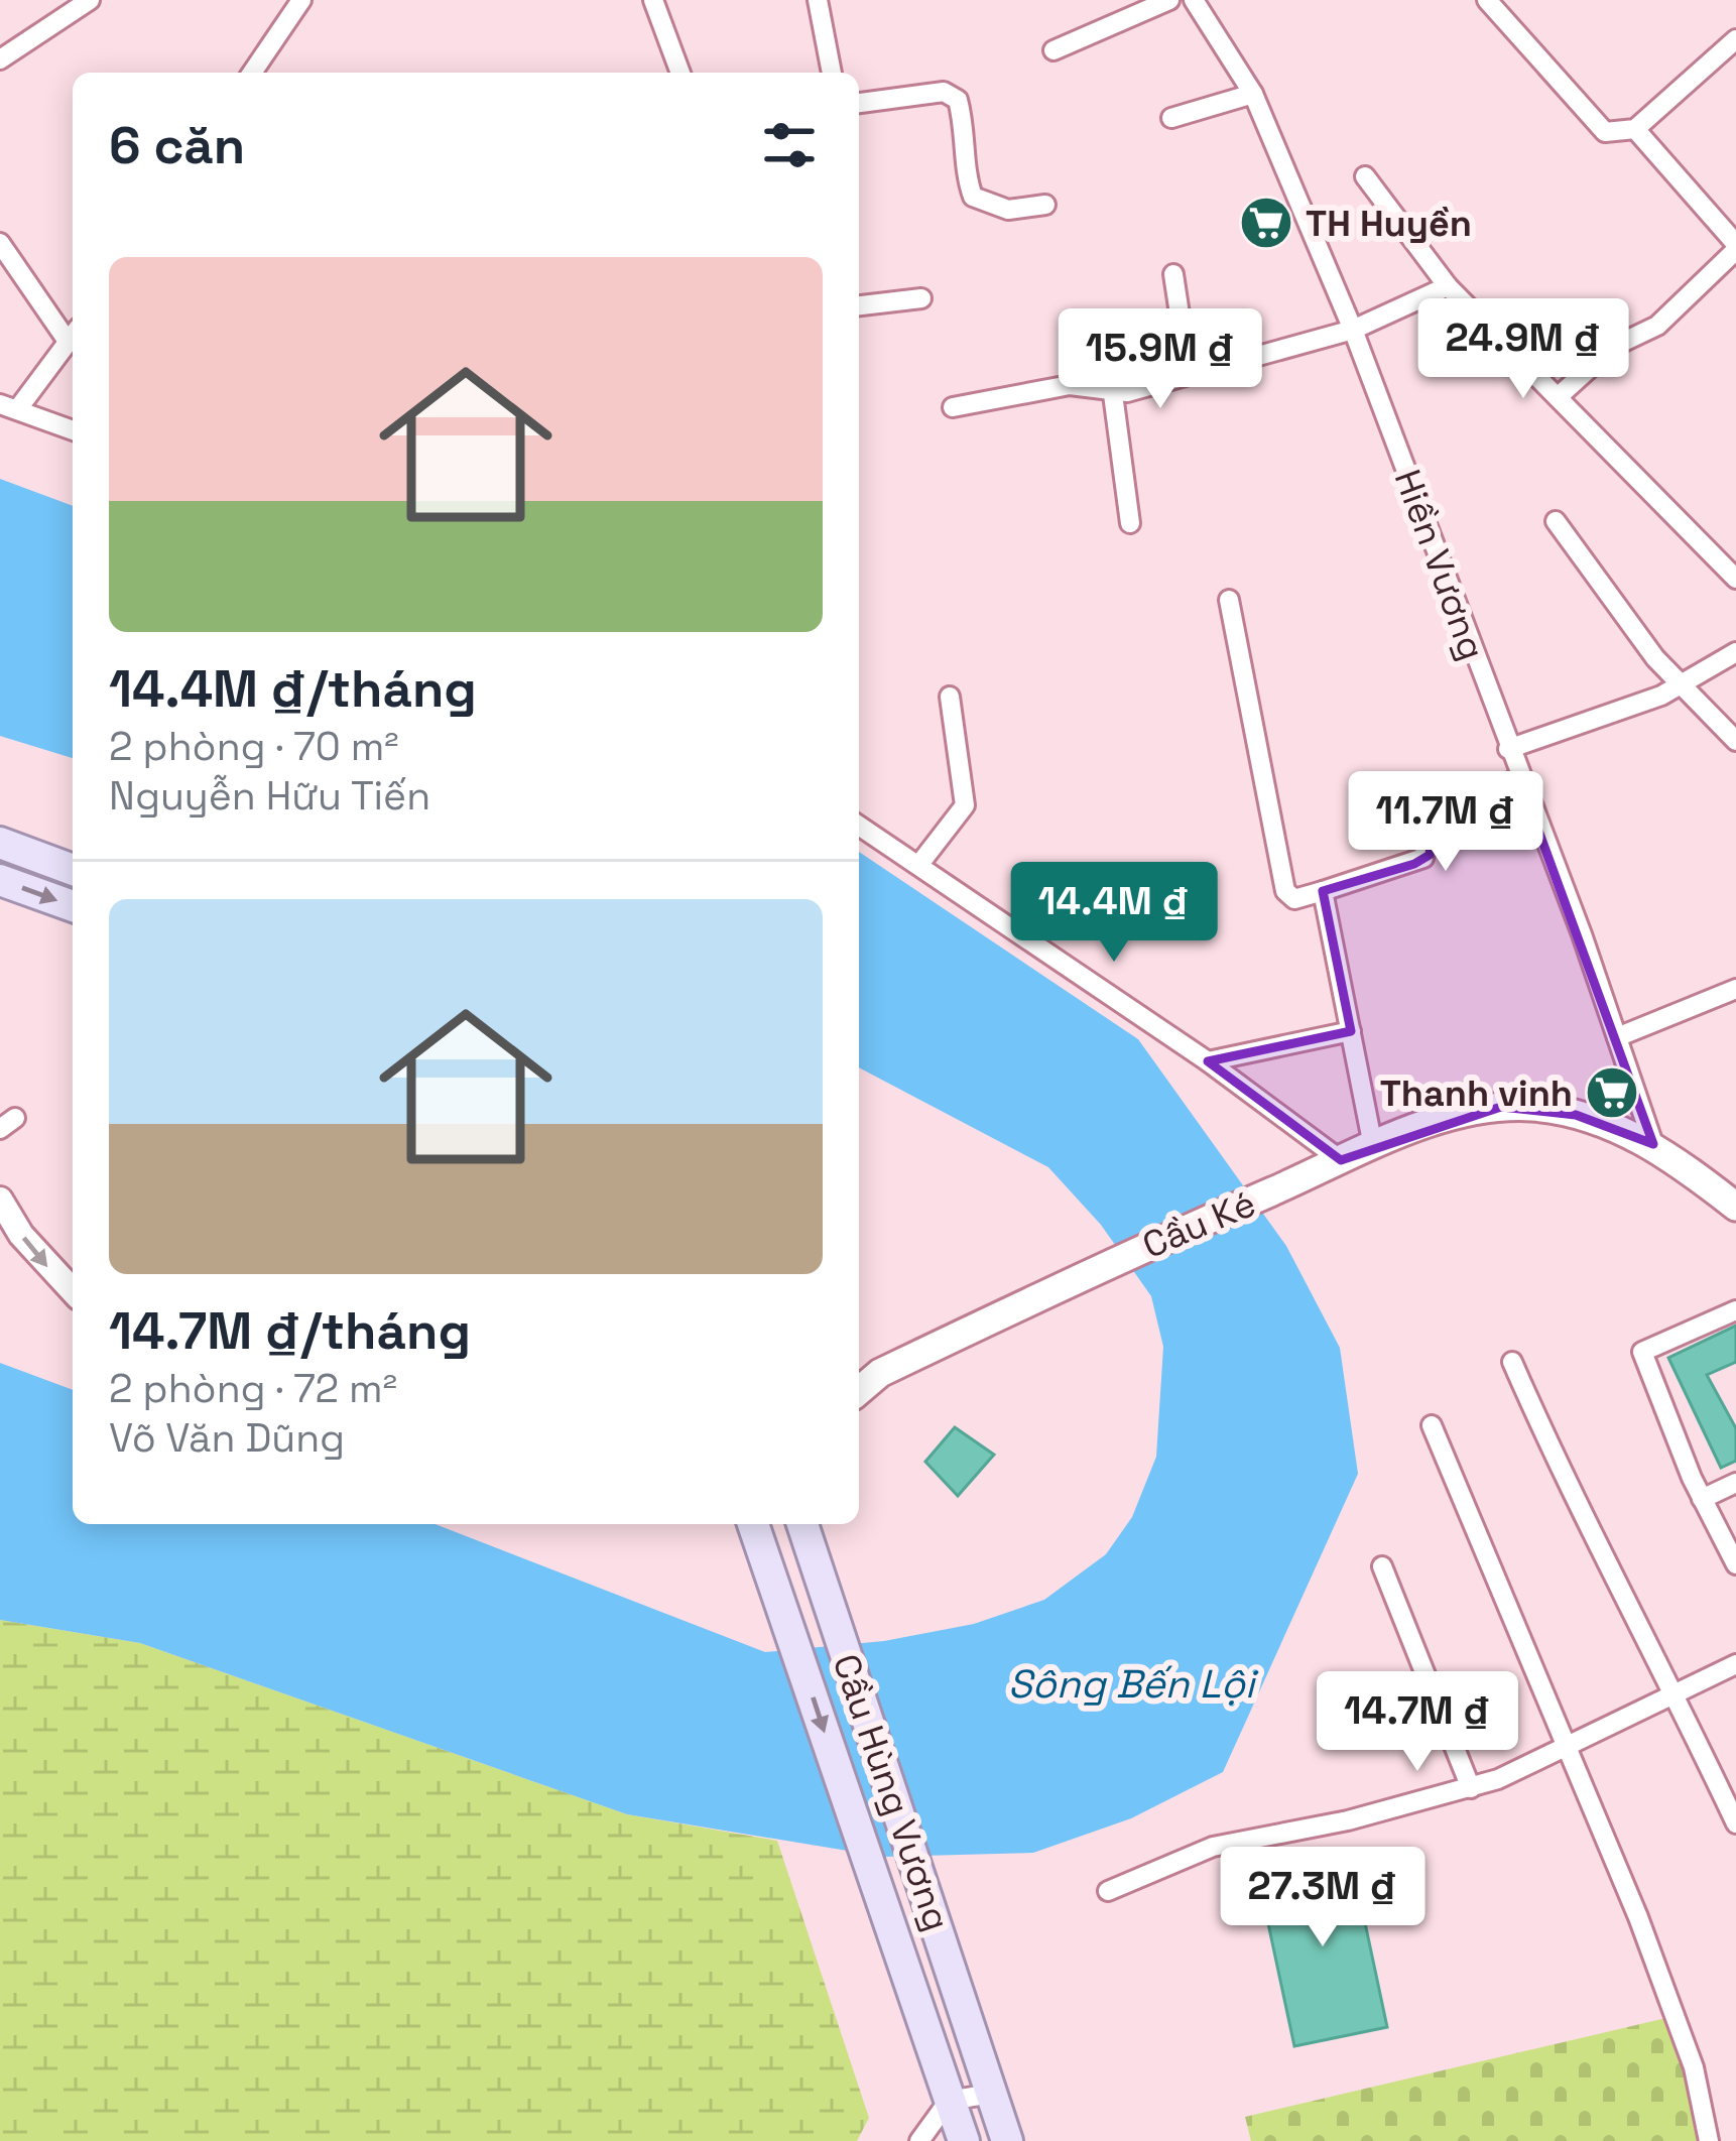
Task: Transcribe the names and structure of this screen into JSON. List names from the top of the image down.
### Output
{
  "streets": {
    "main road": ["Cầu Ké", "Cầu Hùng Vương"],
    "street": ["Hiền Vương"]
  },
  "crossings": [
    ["Hiền Vương", "Cầu Ké"]
  ],
  "water": ["Sông Bến Lội"],
  "places": {
    "supermarket": ["TH Huyền", "Thanh vinh"]
  },
  "page": {
    "heading": "6 căn",
    "list": [
      {
        "name": "14.4M ₫/tháng",
        "note": "2 phòng · 70 m² · Nguyễn Hữu Tiến"
      },
      {
        "name": "14.7M ₫/tháng",
        "note": "2 phòng · 72 m² · Võ Văn Dũng"
      }
    ],
    "price": [
      "24.9M ₫",
      "15.9M ₫",
      "11.7M ₫",
      "14.4M ₫",
      "14.7M ₫",
      "27.3M ₫"
    ]
  }
}
